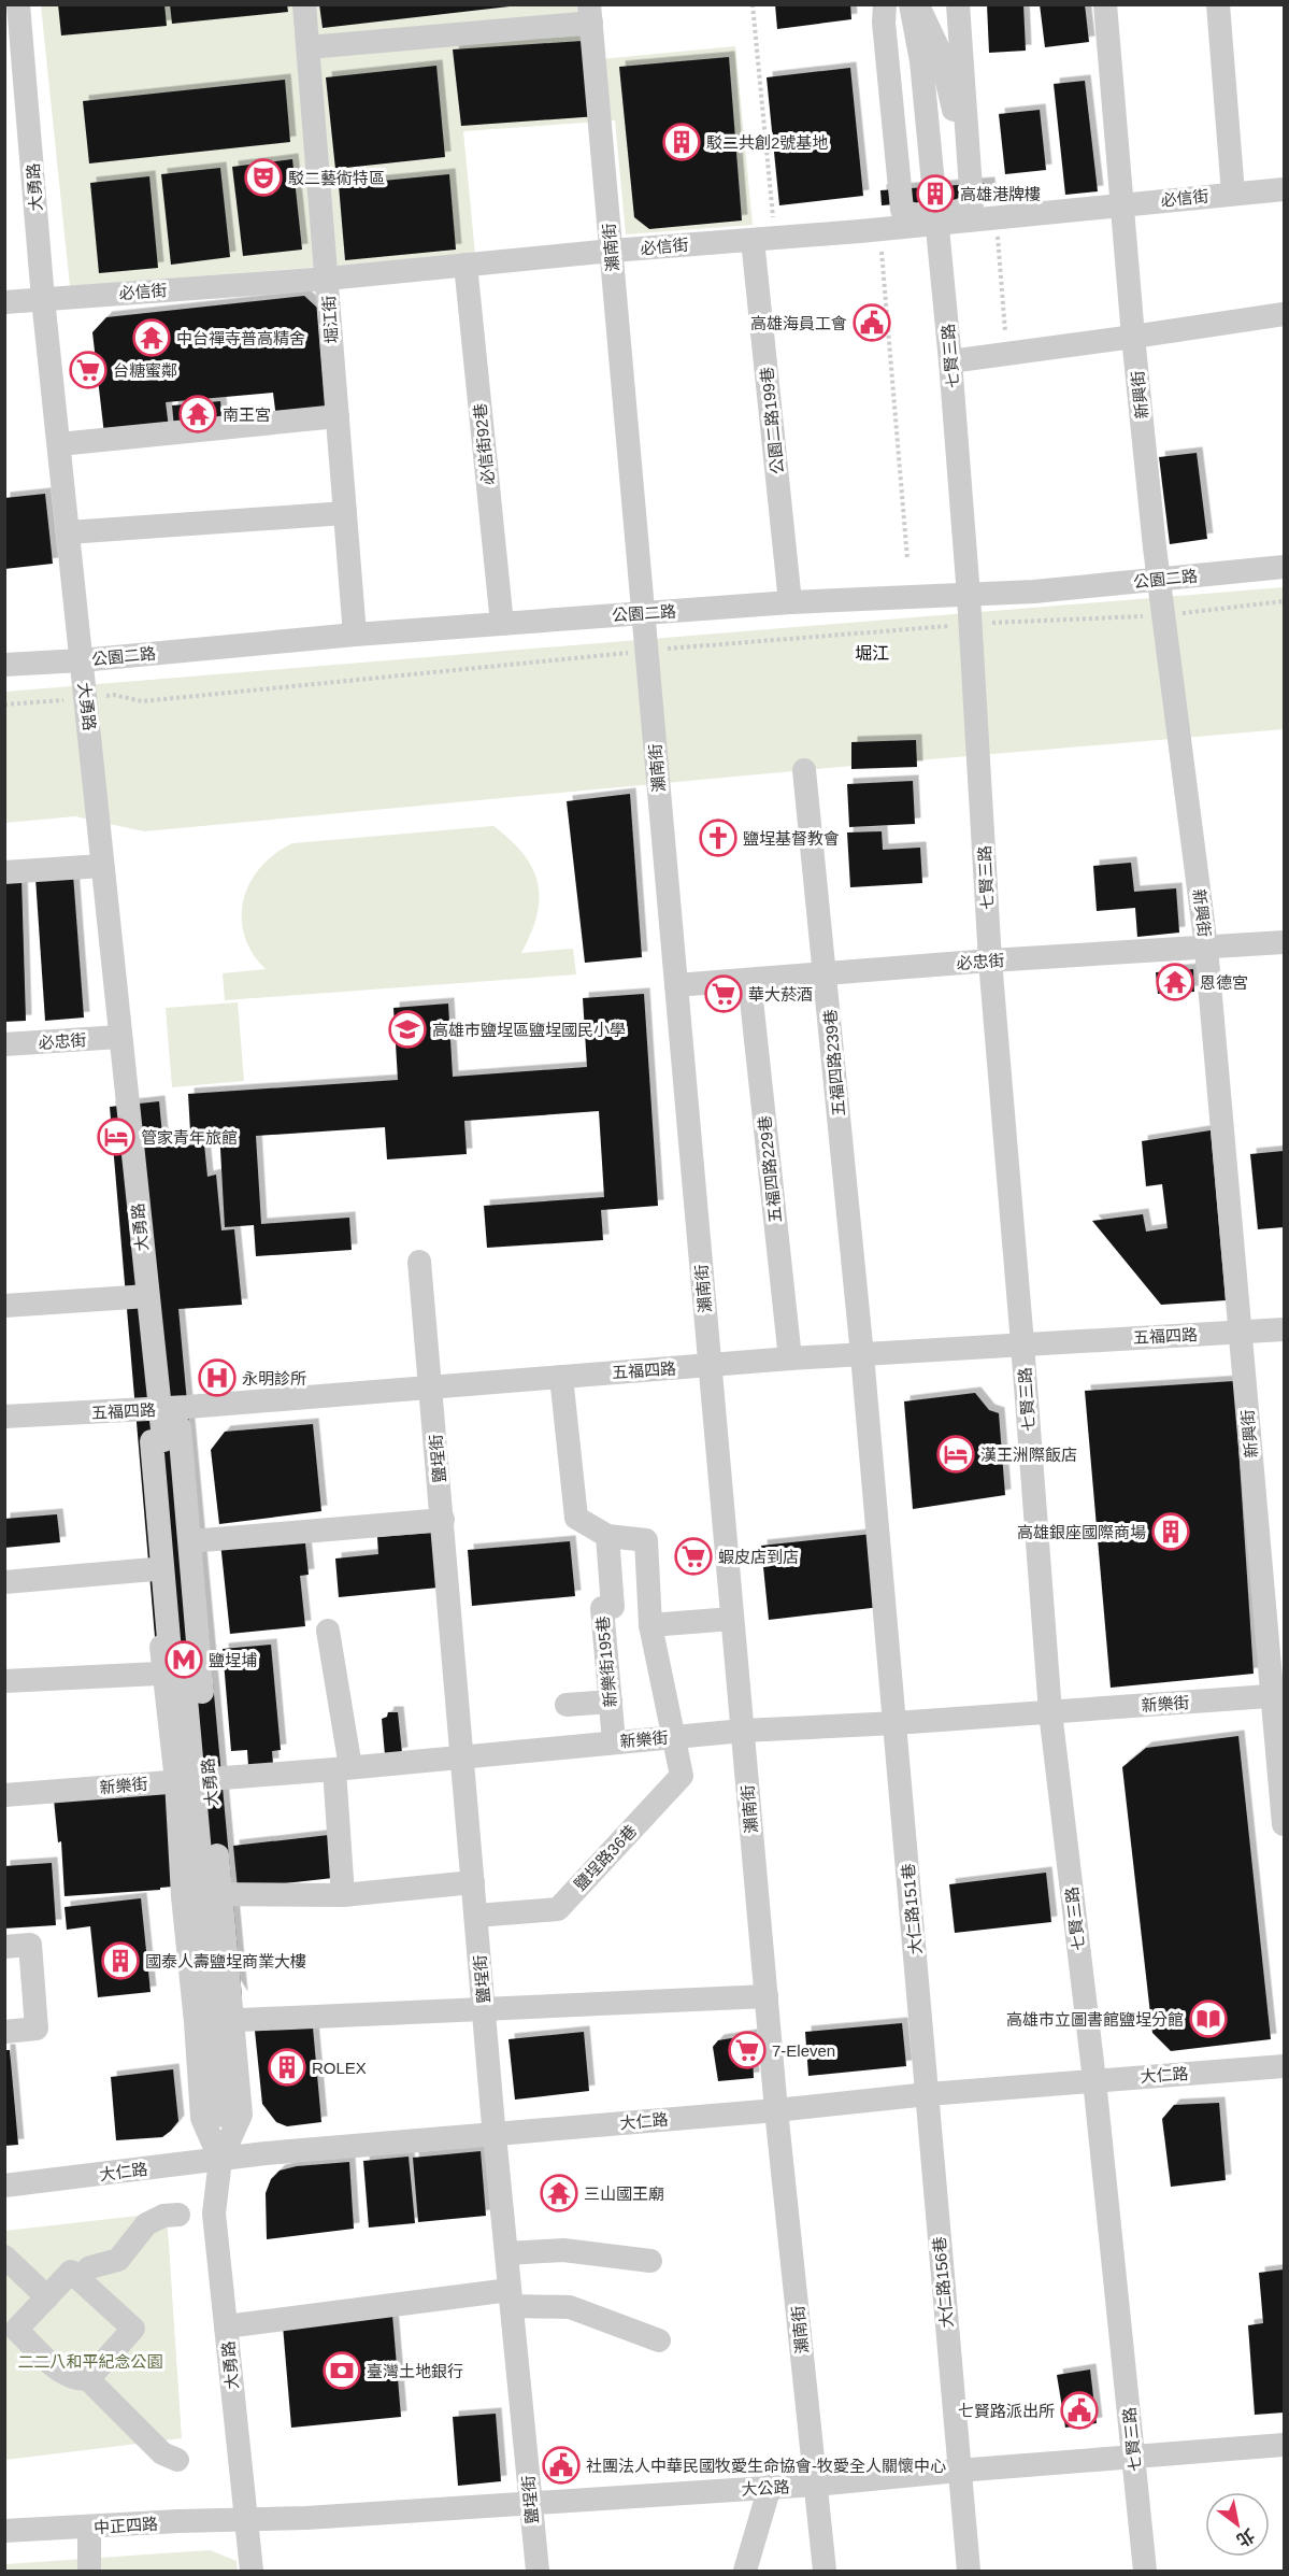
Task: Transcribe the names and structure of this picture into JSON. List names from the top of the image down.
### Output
{
  "streets": {
    "street": [
      "大勇路",
      "必信街",
      "瀨南街",
      "堀江街",
      "七賢三路",
      "新興街",
      "公園二路199巷",
      "必信街92巷",
      "公園二路",
      "必忠街",
      "五福四路239巷",
      "五福四路229巷",
      "五福四路",
      "鹽埕街",
      "新樂街195巷",
      "新樂街",
      "鹽埕路36巷",
      "大仁路151巷",
      "大仁路",
      "大仁路156巷",
      "大公路",
      "中正四路"
    ]
  },
  "crossings": [
    ["大勇路", "必信街"],
    ["大勇路", "公園二路"],
    ["大勇路", "必忠街"],
    ["大勇路", "五福四路"],
    ["大勇路", "新樂街"],
    ["大勇路", "大仁路"],
    ["大勇路", "大公路"],
    ["大勇路", "中正四路"],
    ["必信街", "瀨南街"],
    ["必信街", "堀江街"],
    ["必信街", "七賢三路"],
    ["必信街", "新興街"],
    ["必信街", "公園二路199巷"],
    ["必信街", "必信街92巷"],
    ["瀨南街", "公園二路"],
    ["瀨南街", "必忠街"],
    ["瀨南街", "五福四路"],
    ["瀨南街", "新樂街"],
    ["瀨南街", "大仁路"],
    ["瀨南街", "大公路"],
    ["堀江街", "公園二路"],
    ["七賢三路", "公園二路"],
    ["七賢三路", "必忠街"],
    ["七賢三路", "五福四路"],
    ["七賢三路", "新樂街"],
    ["七賢三路", "大仁路"],
    ["七賢三路", "大公路"],
    ["新興街", "公園二路"],
    ["新興街", "必忠街"],
    ["新興街", "五福四路"],
    ["新興街", "新樂街"],
    ["公園二路199巷", "公園二路"],
    ["必信街92巷", "公園二路"],
    ["必忠街", "五福四路239巷"],
    ["必忠街", "五福四路229巷"],
    ["五福四路239巷", "五福四路"],
    ["五福四路239巷", "新樂街"],
    ["五福四路239巷", "大仁路151巷"],
    ["五福四路229巷", "五福四路"],
    ["五福四路", "鹽埕街"],
    ["鹽埕街", "新樂街"],
    ["鹽埕街", "鹽埕路36巷"],
    ["鹽埕街", "大仁路"],
    ["鹽埕街", "大公路"],
    ["新樂街195巷", "新樂街"],
    ["新樂街", "鹽埕路36巷"],
    ["新樂街", "大仁路151巷"],
    ["大仁路151巷", "大仁路"],
    ["大仁路151巷", "大仁路156巷"],
    ["大仁路", "大仁路156巷"],
    ["大仁路156巷", "大公路"],
    ["大公路", "中正四路"]
  ],
  "districts": ["堀江"],
  "parks": ["二二八和平紀念公園"],
  "places": {
    "building": [
      "駁二共創2號基地",
      "高雄港牌樓",
      "高雄銀座國際商場",
      "國泰人壽鹽埕商業大樓",
      "ROLEX"
    ],
    "theatre": ["駁二藝術特區"],
    "public building": ["高雄海員工會", "七賢路派出所", "社團法人中華民國牧愛生命協會-牧愛全人關懷中心"],
    "temple": [
      "中台禪寺普高精舍",
      "南王宮",
      "恩德宮",
      "三山國王廟"
    ],
    "supermarket": [
      "台糖蜜鄰",
      "華大菸酒",
      "蝦皮店到店",
      "7-Eleven"
    ],
    "church": ["鹽埕基督教會"],
    "school or university": ["高雄市鹽埕區鹽埕國民小學"],
    "hotel": ["管家青年旅館", "漢王洲際飯店"],
    "hospital": ["永明診所"],
    "metro station": ["鹽埕埔"],
    "library": ["高雄市立圖書館鹽埕分館"],
    "bank": ["臺灣土地銀行"]
  },
  "north": "bottom right"
}
